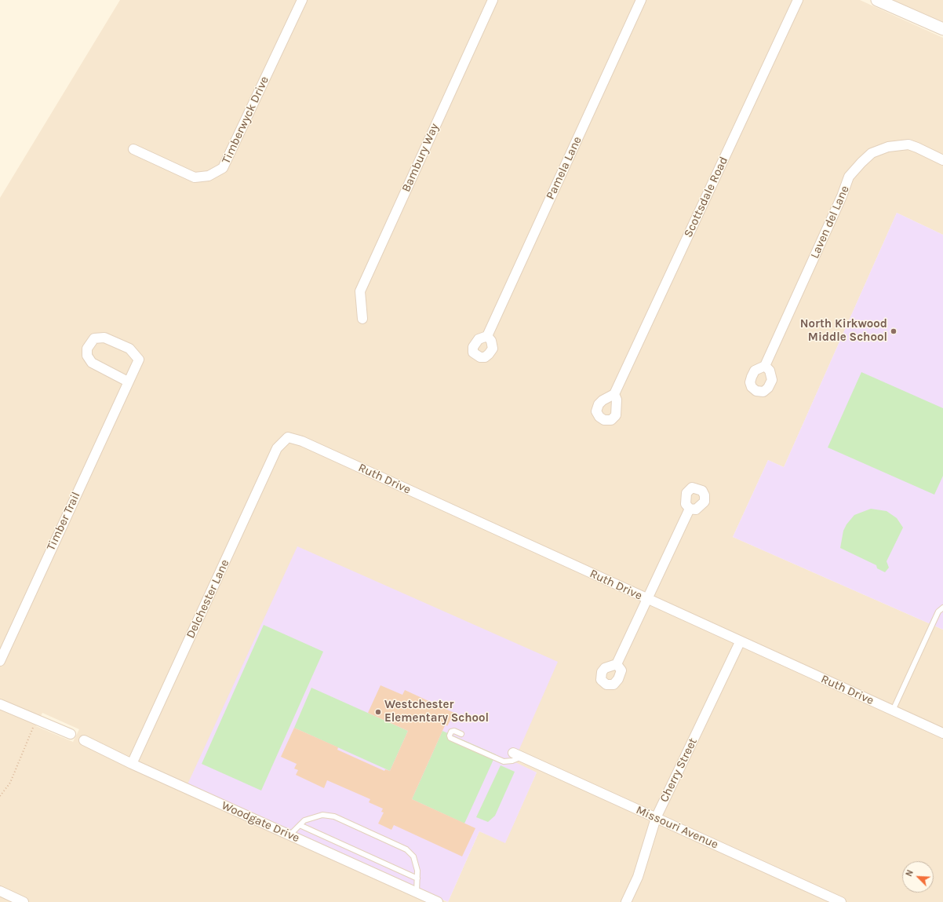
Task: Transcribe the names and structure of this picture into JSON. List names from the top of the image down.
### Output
{
  "streets": {
    "street": [
      "Timberwyck Drive",
      "Bambury Way",
      "Pamela Lane",
      "Scottsdale Road",
      "Laven del Lane",
      "Ruth Drive",
      "Timber Trail",
      "Delchester Lane",
      "Cherry Street",
      "Woodgate Drive",
      "Missouri Avenue"
    ]
  },
  "crossings": [
    ["Ruth Drive", "Delchester Lane"],
    ["Ruth Drive", "Cherry Street"],
    ["Delchester Lane", "Woodgate Drive"],
    ["Cherry Street", "Missouri Avenue"]
  ],
  "places": ["North Kirkwood Middle School", "Westchester Elementary School"],
  "north": "top left"
}
